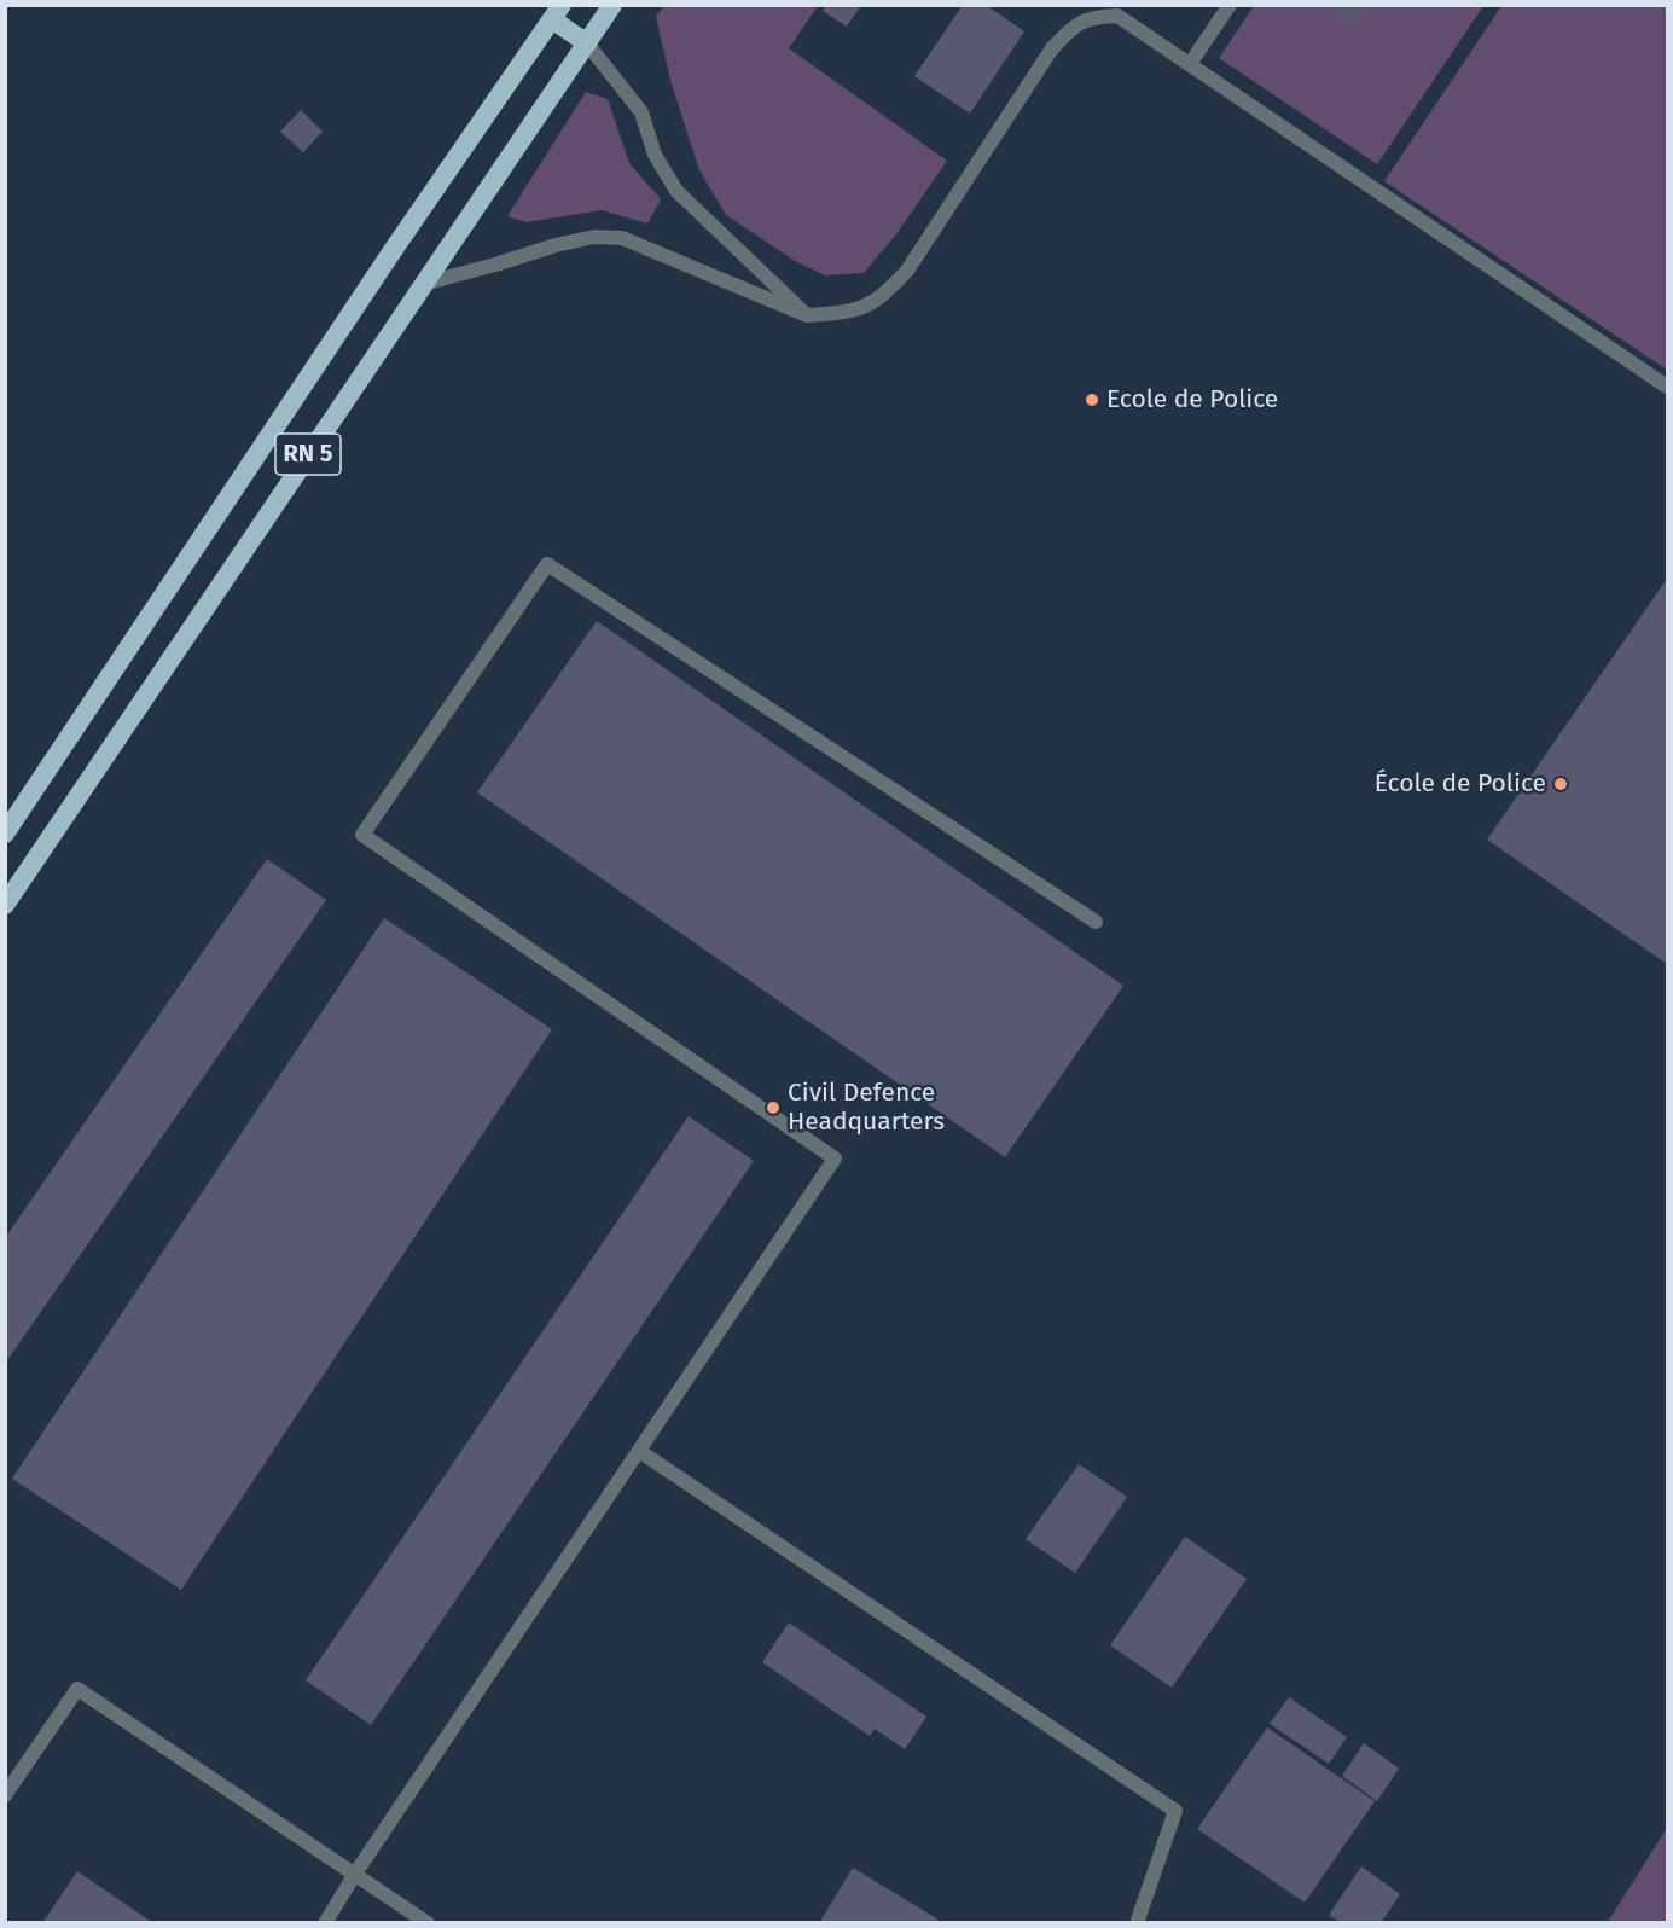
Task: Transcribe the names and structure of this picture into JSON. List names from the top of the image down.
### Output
{
  "streets": {
    "highway": ["RN 5"]
  },
  "places": ["Ecole de Police", "École de Police", "Civil Defence Headquarters"]
}
